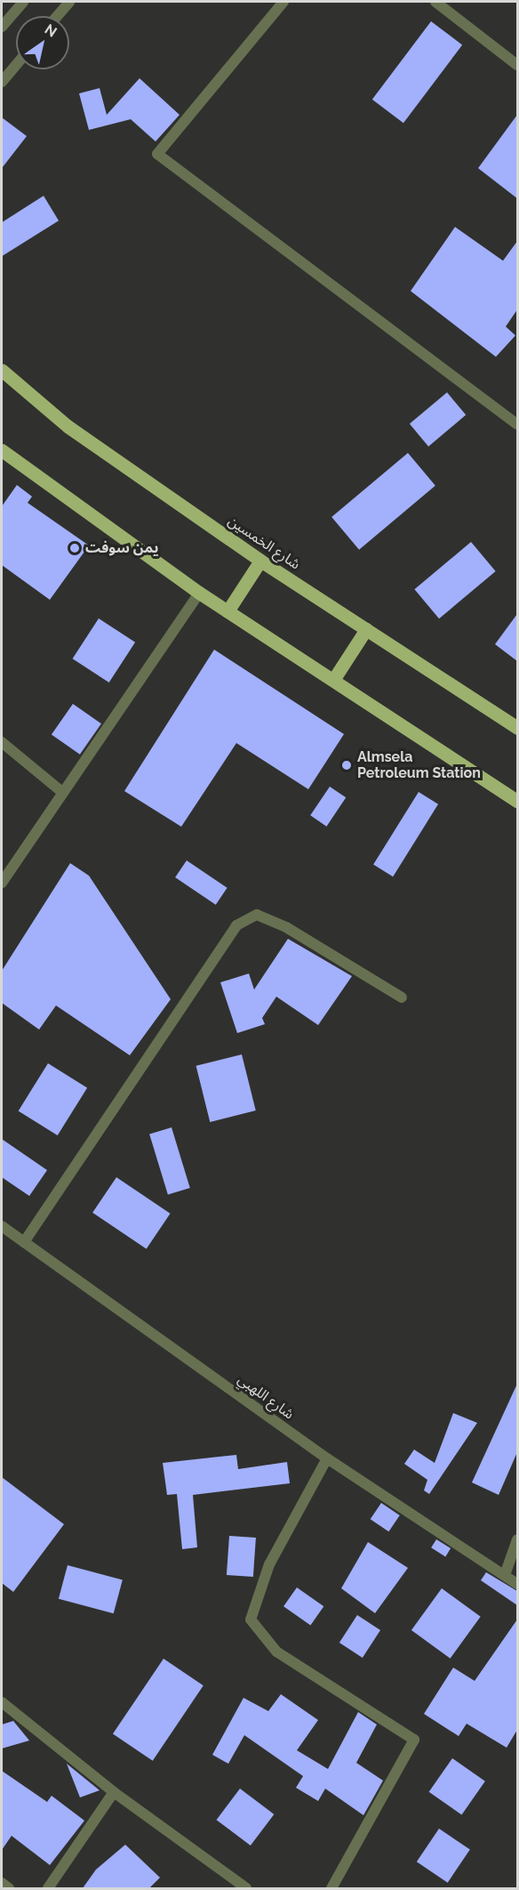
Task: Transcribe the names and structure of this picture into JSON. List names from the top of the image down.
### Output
{
  "streets": {
    "main road": ["شارع الخمسين"],
    "street": ["شارع اللهبي"]
  },
  "places": ["يمن سوفت", "Almsela Petroleum Station"],
  "north": "top right"
}
